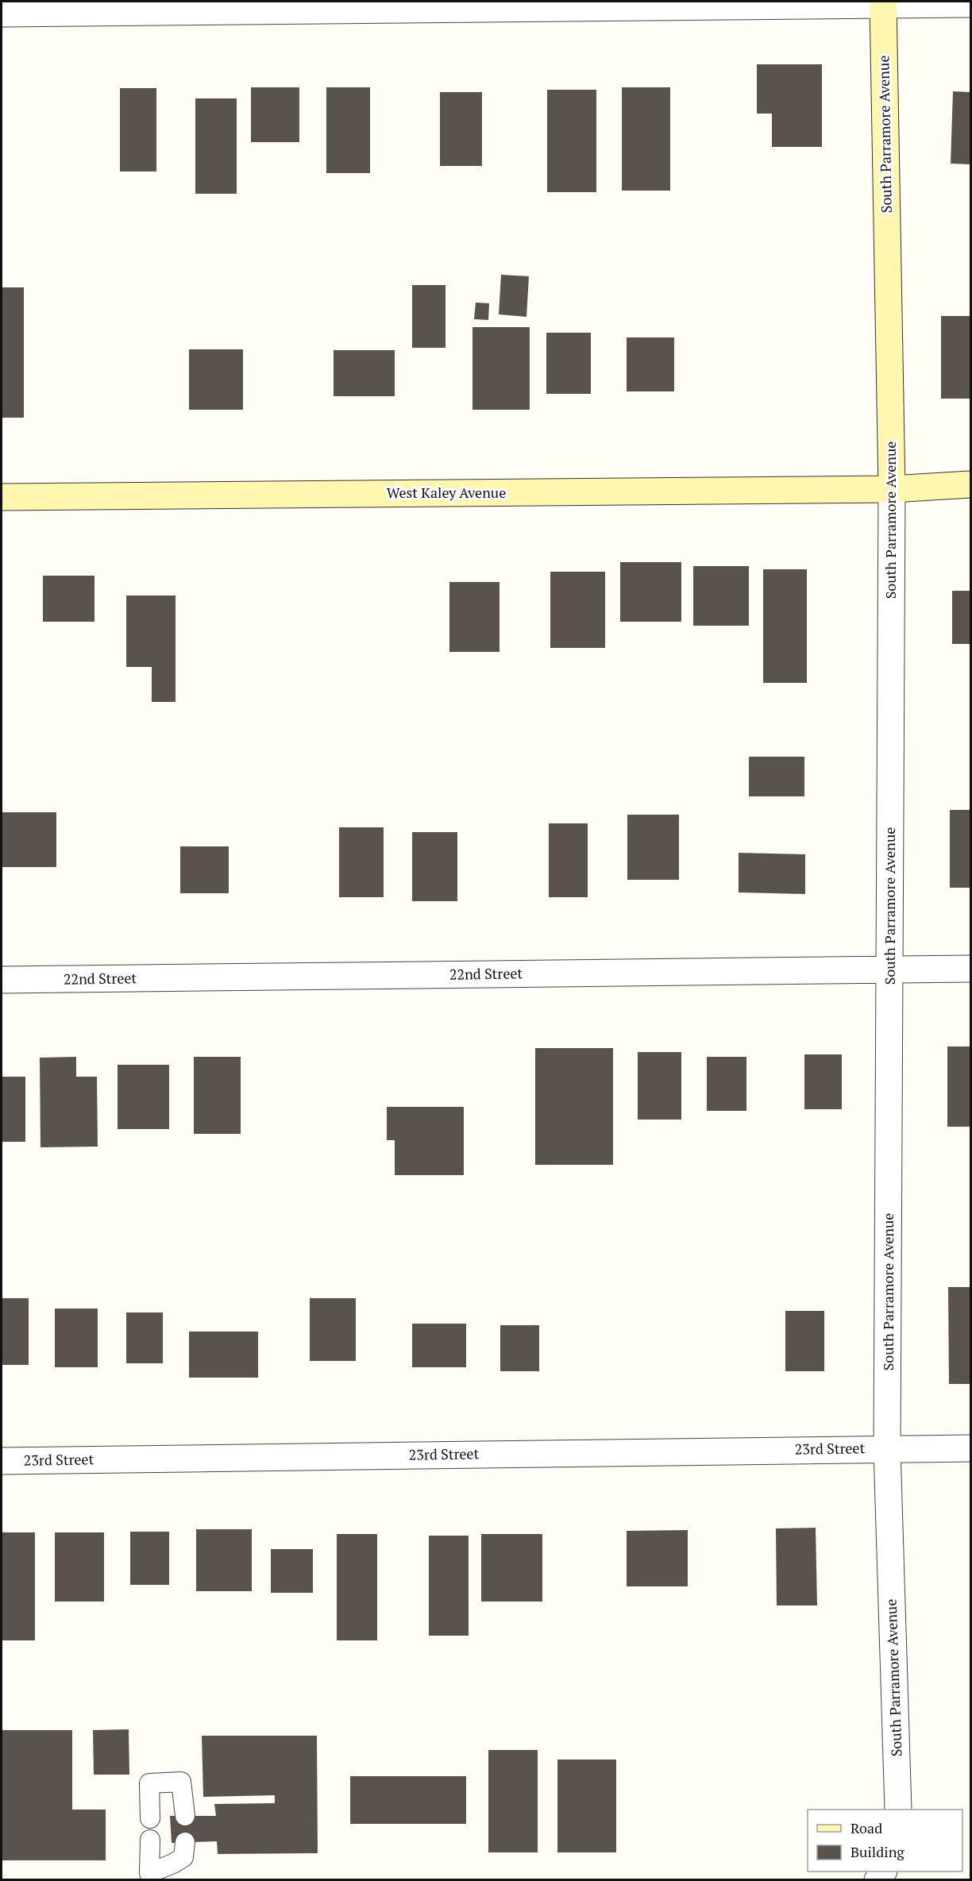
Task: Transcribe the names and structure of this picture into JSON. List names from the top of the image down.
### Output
{
  "streets": {
    "street": [
      "South Parramore Avenue",
      "West Kaley Avenue",
      "22nd Street",
      "23rd Street"
    ]
  },
  "crossings": [
    ["South Parramore Avenue", "West Kaley Avenue"],
    ["South Parramore Avenue", "22nd Street"],
    ["South Parramore Avenue", "23rd Street"]
  ],
  "legend": ["Road", "Building"]
}
